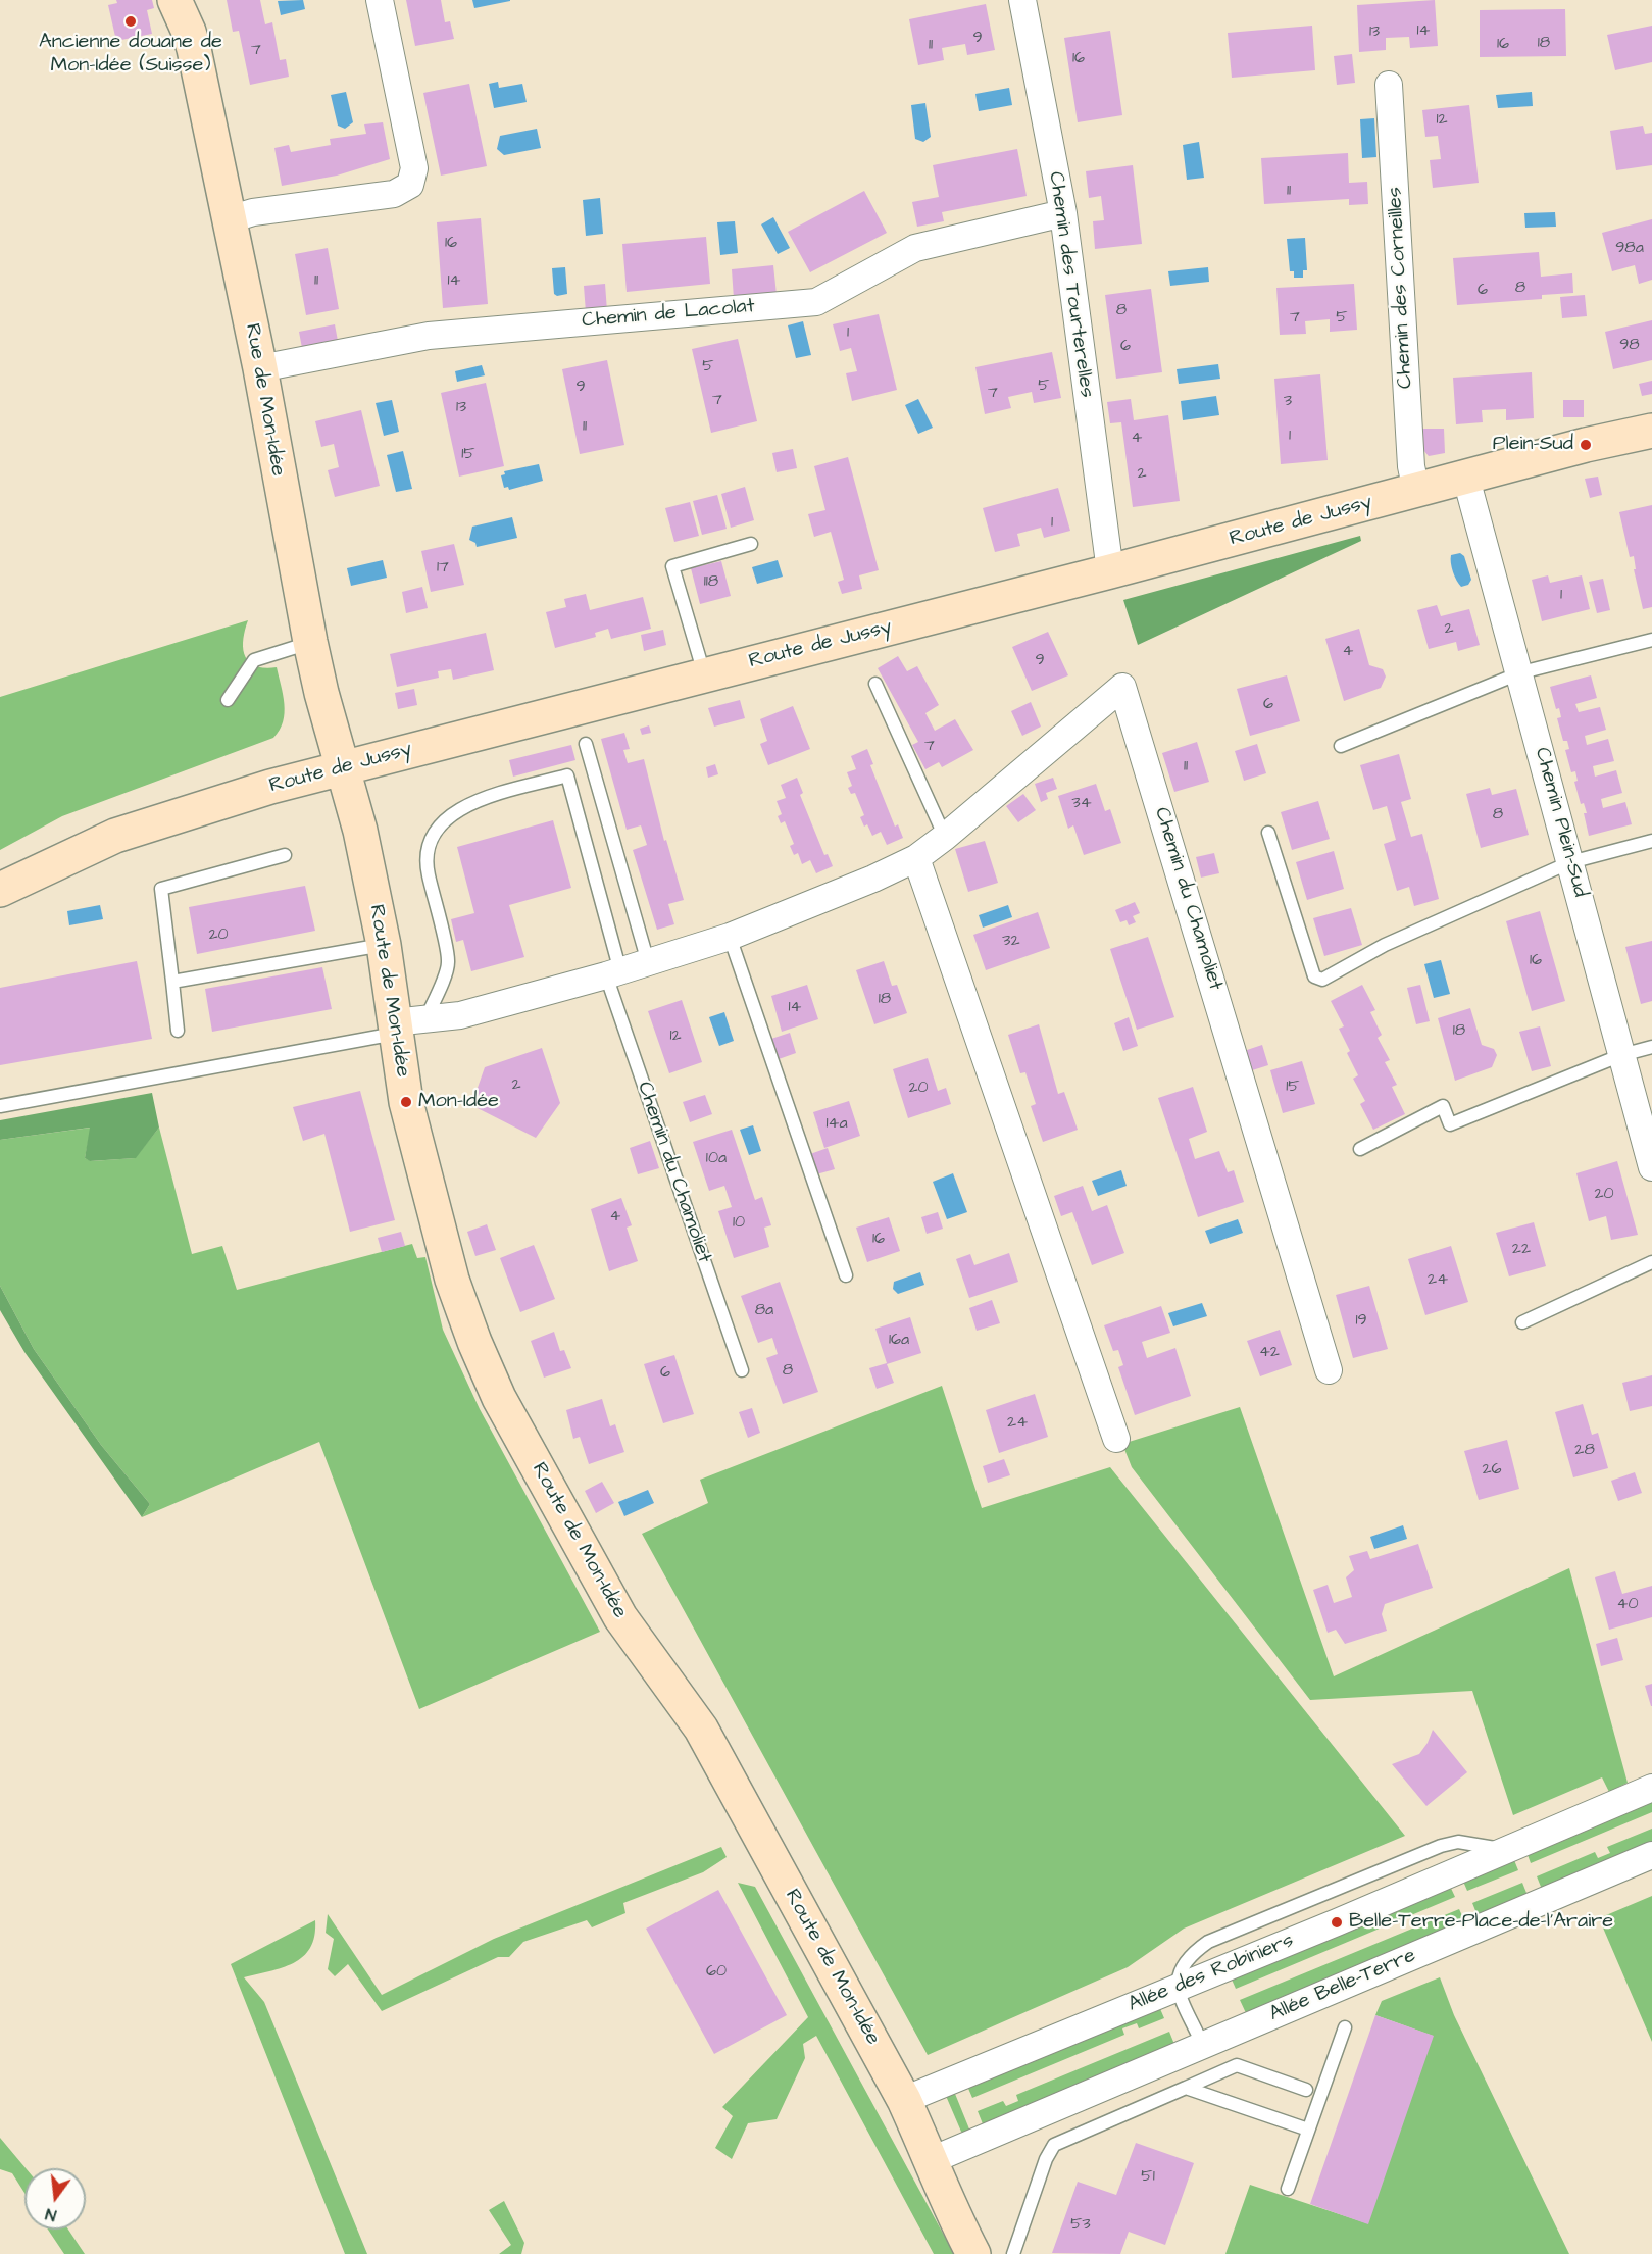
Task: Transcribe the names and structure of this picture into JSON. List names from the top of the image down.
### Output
{
  "streets": {
    "main road": ["Rue de Mon-Idée", "Route de Jussy", "Route de Mon-Idée"],
    "street": [
      "Chemin des Tourterelles",
      "Chemin des Corneilles",
      "Chemin de Lacolat",
      "Chemin Plein-Sud",
      "Chemin du Chamoliet",
      "Allée des Robiniers",
      "Allée Belle-Terre"
    ]
  },
  "crossings": [
    ["Chemin des Tourterelles", "Chemin de Lacolat"],
    ["Chemin des Tourterelles", "Route de Jussy"],
    ["Chemin des Corneilles", "Route de Jussy"],
    ["Chemin de Lacolat", "Rue de Mon-Idée"],
    ["Rue de Mon-Idée", "Route de Jussy"],
    ["Rue de Mon-Idée", "Route de Mon-Idée"],
    ["Route de Jussy", "Chemin Plein-Sud"],
    ["Route de Jussy", "Route de Mon-Idée"],
    ["Chemin du Chamoliet", "Route de Mon-Idée"],
    ["Route de Mon-Idée", "Allée des Robiniers"]
  ],
  "places": [
    "Ancienne douane de Mon-Idée (Suisse)",
    "Plein-Sud",
    "Mon-Idée",
    "Belle-Terre-Place-de-l'Araire"
  ],
  "house_numbers": [
    "14",
    "13",
    "9",
    "18",
    "16",
    "11",
    "7",
    "16",
    "12",
    "11",
    "16",
    "98a",
    "11",
    "14",
    "8",
    "6",
    "8",
    "7",
    "5",
    "1",
    "98",
    "6",
    "5",
    "5",
    "9",
    "7",
    "7",
    "3",
    "13",
    "11",
    "1",
    "4",
    "15",
    "2",
    "1",
    "17",
    "118",
    "1",
    "2",
    "4",
    "9",
    "6",
    "7",
    "11",
    "34",
    "8",
    "20",
    "32",
    "16",
    "18",
    "14",
    "18",
    "12",
    "2",
    "15",
    "20",
    "14a",
    "10a",
    "20",
    "4",
    "10",
    "16",
    "22",
    "24",
    "8a",
    "19",
    "16a",
    "42",
    "8",
    "6",
    "24",
    "28",
    "26",
    "40",
    "60",
    "51",
    "53"
  ],
  "north": "bottom"
}
